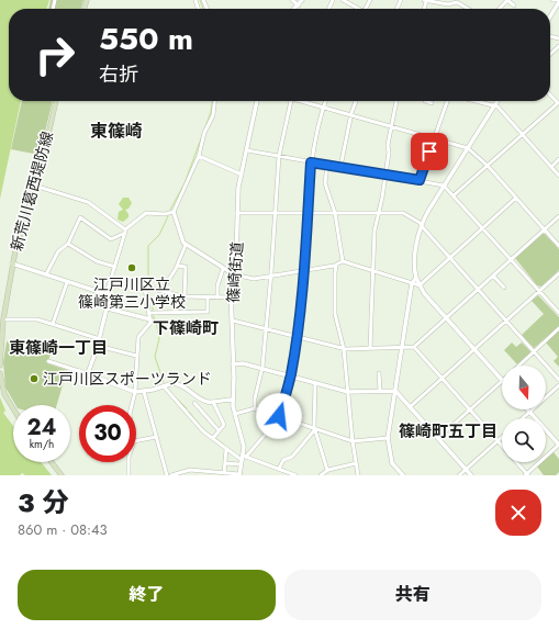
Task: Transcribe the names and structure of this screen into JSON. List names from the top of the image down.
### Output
{
  "streets": {
    "main road": ["新荒川葛西堤防線"],
    "street": ["篠崎街道"]
  },
  "districts": [
    "東篠崎",
    "下篠崎町",
    "東篠崎一丁目",
    "篠崎町五丁目"
  ],
  "places": ["江戸川区立 篠崎第三小学校", "江戸川区スポーツランド"],
  "north": "bottom",
  "page": {
    "turn": ["550 m", "右折"],
    "speed": "24 km/h",
    "limit": "30",
    "heading": ["3 分", "860 m · 08:43"],
    "buttons": ["終了", "共有"]
  }
}
